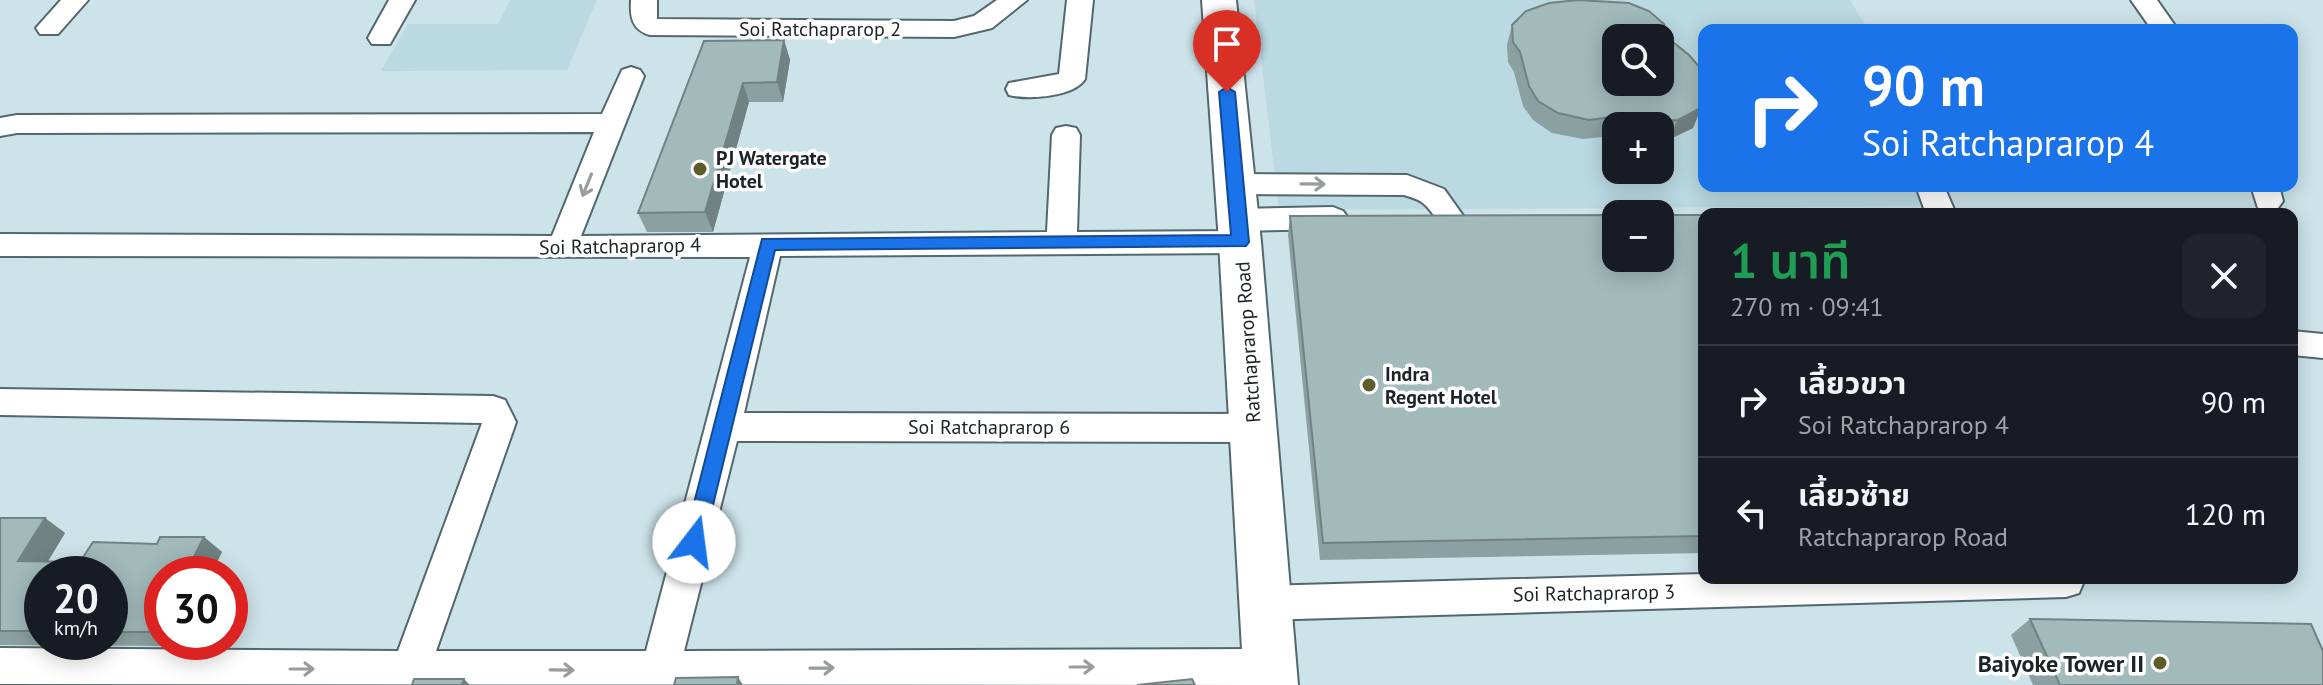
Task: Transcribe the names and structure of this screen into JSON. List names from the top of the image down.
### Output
{
  "streets": {
    "main road": ["Ratchaprarop Road"],
    "street": [
      "Soi Ratchaprarop 2",
      "Soi Ratchaprarop 4",
      "Soi Ratchaprarop 6",
      "Soi Ratchaprarop 3"
    ]
  },
  "crossings": [
    ["Soi Ratchaprarop 4", "Ratchaprarop Road"],
    ["Ratchaprarop Road", "Soi Ratchaprarop 6"],
    ["Ratchaprarop Road", "Soi Ratchaprarop 3"]
  ],
  "places": ["PJ Watergate Hotel", "Indra Regent Hotel", "Baiyoke Tower II"],
  "page": {
    "map_buttons": ["+", "−"],
    "turn": ["90 m", "Soi Ratchaprarop 4"],
    "heading": ["1 นาที", "270 m · 09:41"],
    "list": [
      {
        "name": "เลี้ยวขวา",
        "note": "Soi Ratchaprarop 4",
        "value": "90 m"
      },
      {
        "name": "เลี้ยวซ้าย",
        "note": "Ratchaprarop Road",
        "value": "120 m"
      }
    ],
    "speed": "20 km/h",
    "limit": "30"
  }
}
